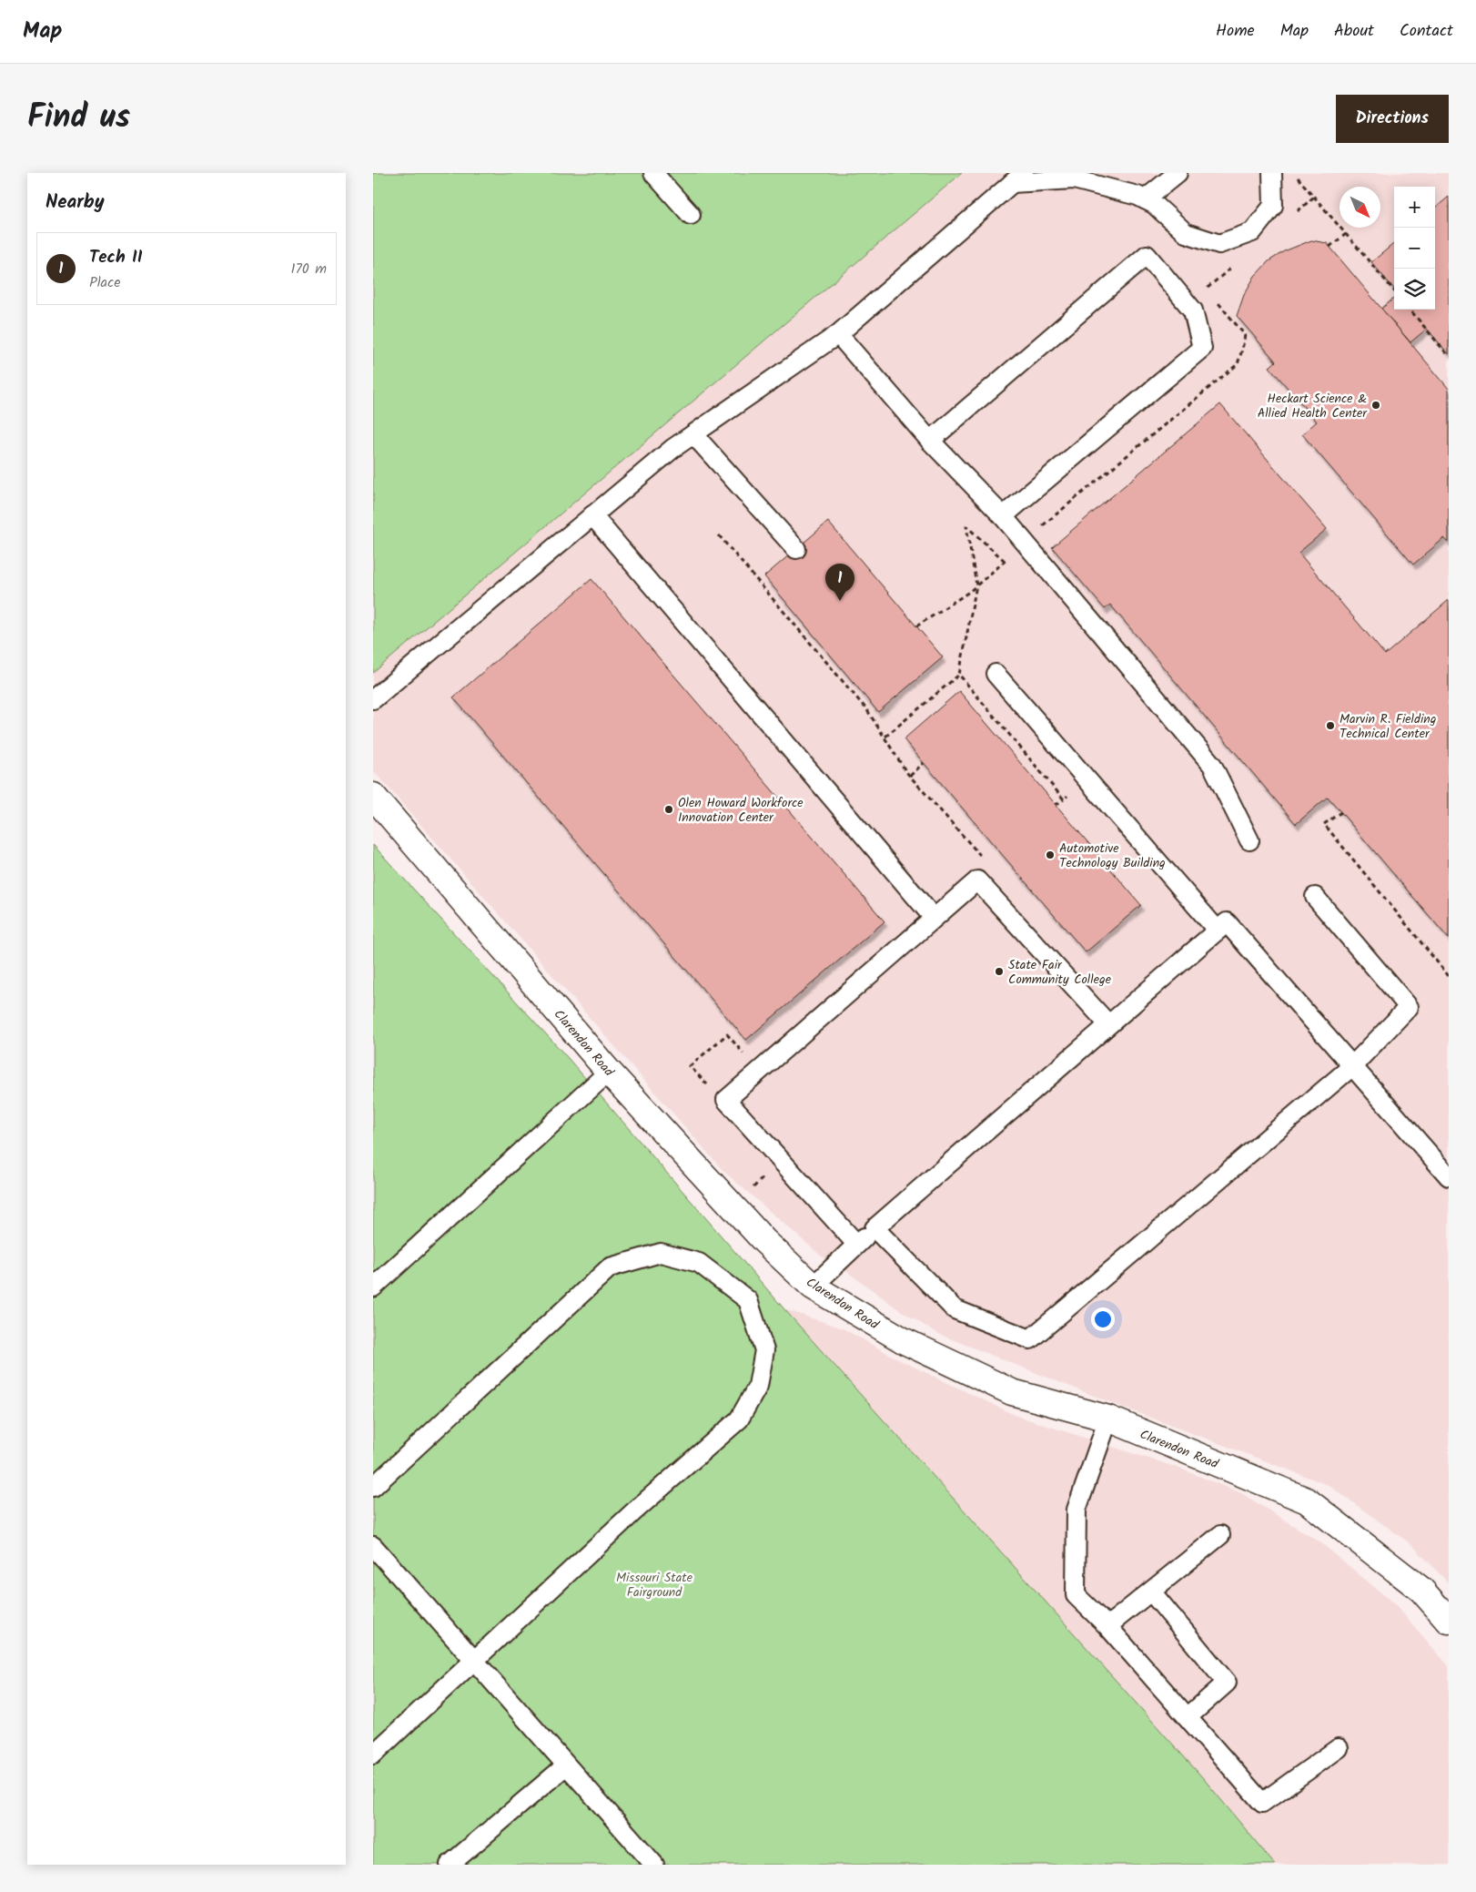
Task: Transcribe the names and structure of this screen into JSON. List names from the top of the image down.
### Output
{
  "streets": {
    "street": ["Clarendon Road"]
  },
  "parks": ["Missouri State Fairground"],
  "places": [
    "Heckart Science & Allied Health Center",
    "Marvin R. Fielding Technical Center",
    "Olen Howard Workforce Innovation Center",
    "Automotive Technology Building",
    "State Fair Community College"
  ],
  "north": "bottom right",
  "page": {
    "header": "Map",
    "nav": [
      "Home",
      "Map",
      "About",
      "Contact"
    ],
    "title": "Find us",
    "buttons": "Directions",
    "heading": "Nearby",
    "map_buttons": ["+", "−"],
    "list": [
      {
        "mark": "1",
        "name": "Tech II",
        "note": "Place",
        "value": "170 m"
      }
    ],
    "pins": "1"
  }
}
